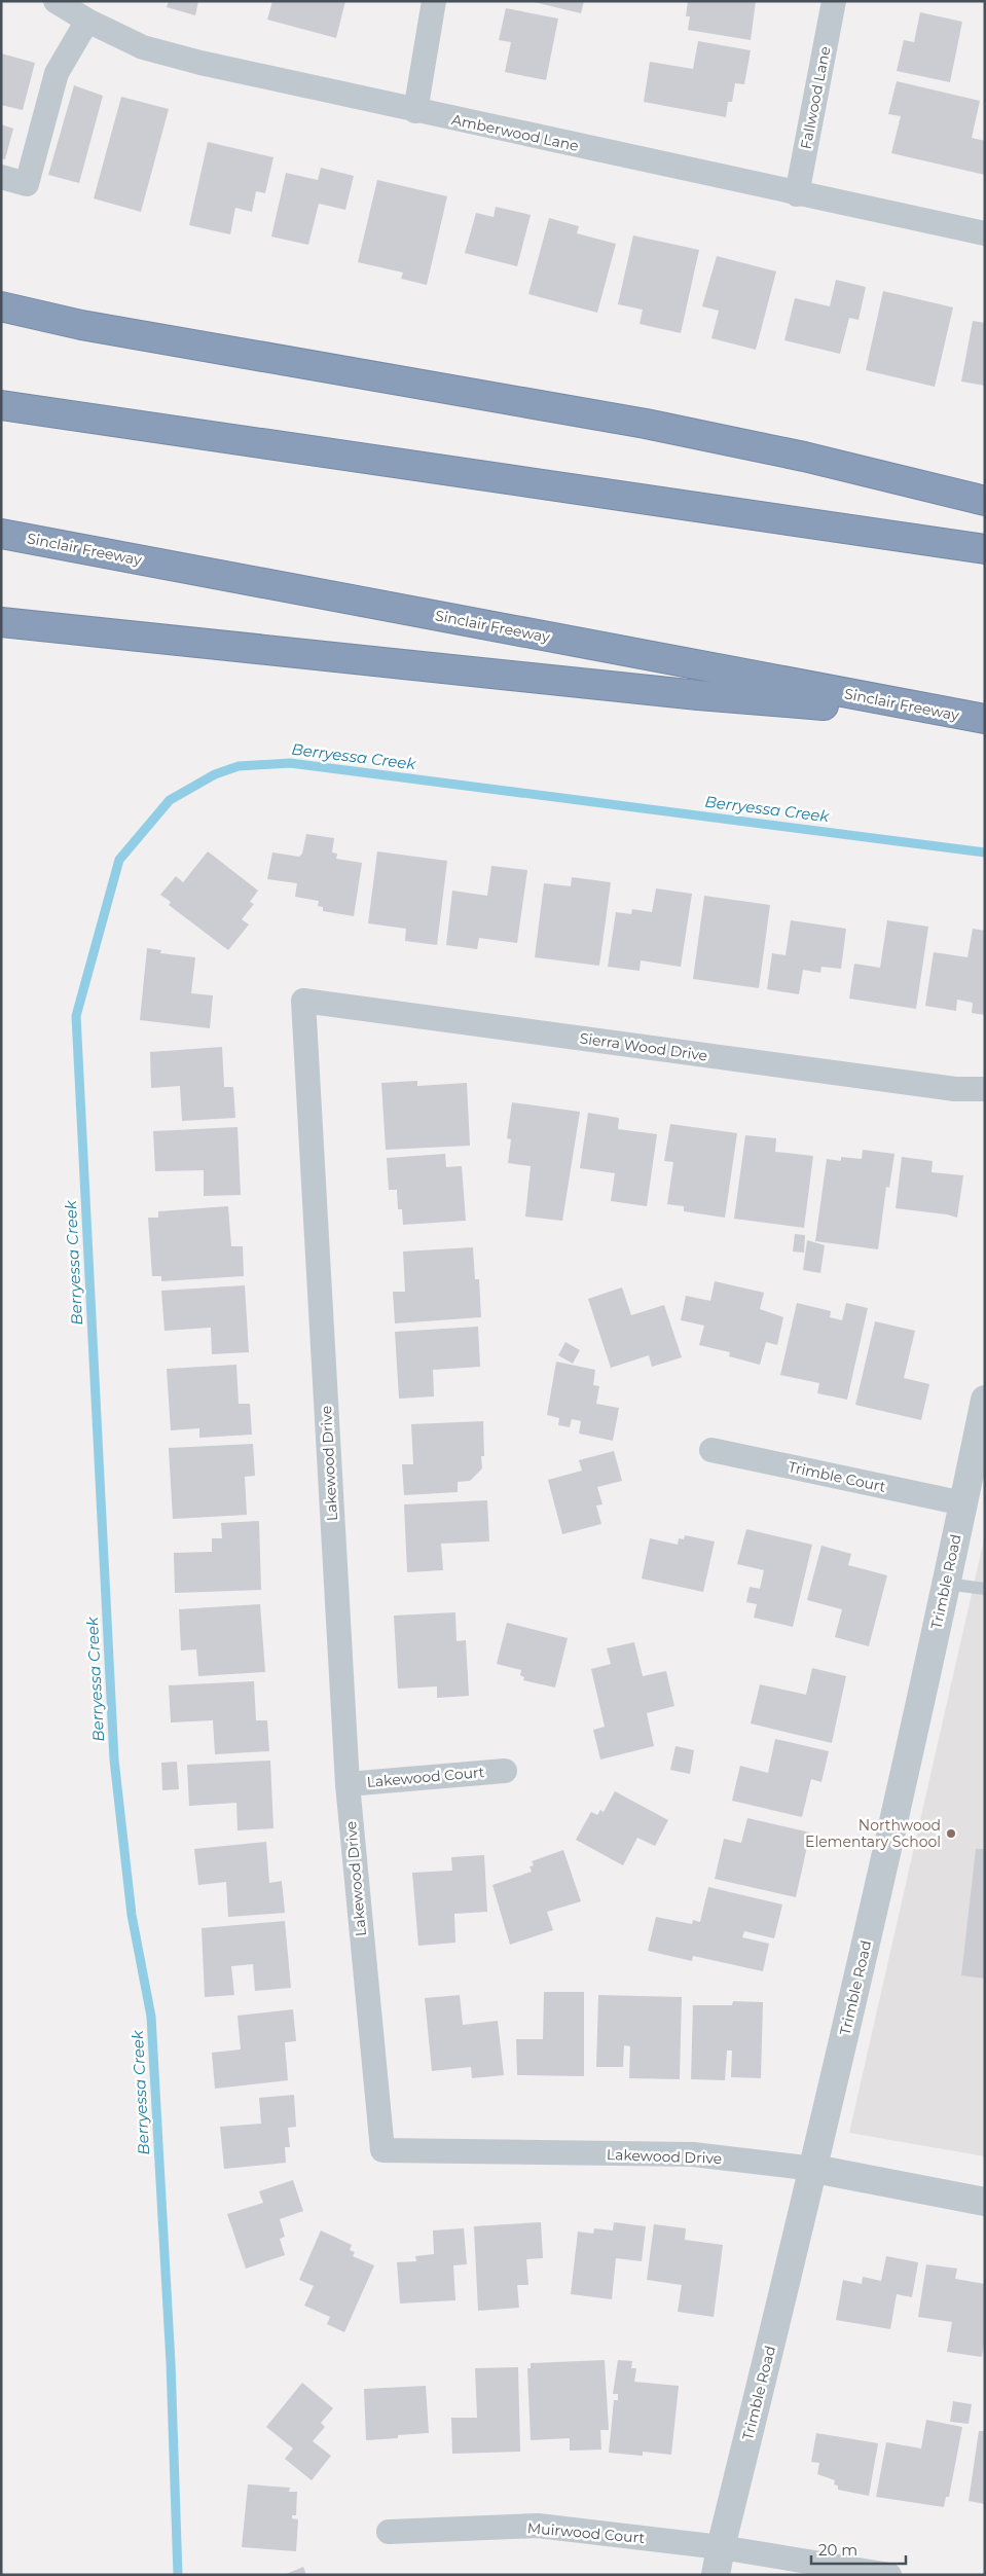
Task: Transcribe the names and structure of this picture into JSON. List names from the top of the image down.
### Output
{
  "streets": {
    "highway": ["Sinclair Freeway"],
    "street": [
      "Fallwood Lane",
      "Amberwood Lane",
      "Sierra Wood Drive",
      "Lakewood Drive",
      "Trimble Court",
      "Trimble Road",
      "Lakewood Court",
      "Muirwood Court"
    ]
  },
  "crossings": [
    ["Fallwood Lane", "Amberwood Lane"],
    ["Sierra Wood Drive", "Lakewood Drive"],
    ["Lakewood Drive", "Trimble Road"],
    ["Lakewood Drive", "Lakewood Court"],
    ["Trimble Court", "Trimble Road"],
    ["Trimble Road", "Muirwood Court"]
  ],
  "water": ["Berryessa Creek"],
  "places": ["Northwood Elementary School"],
  "scale_bar": "20 m"
}
